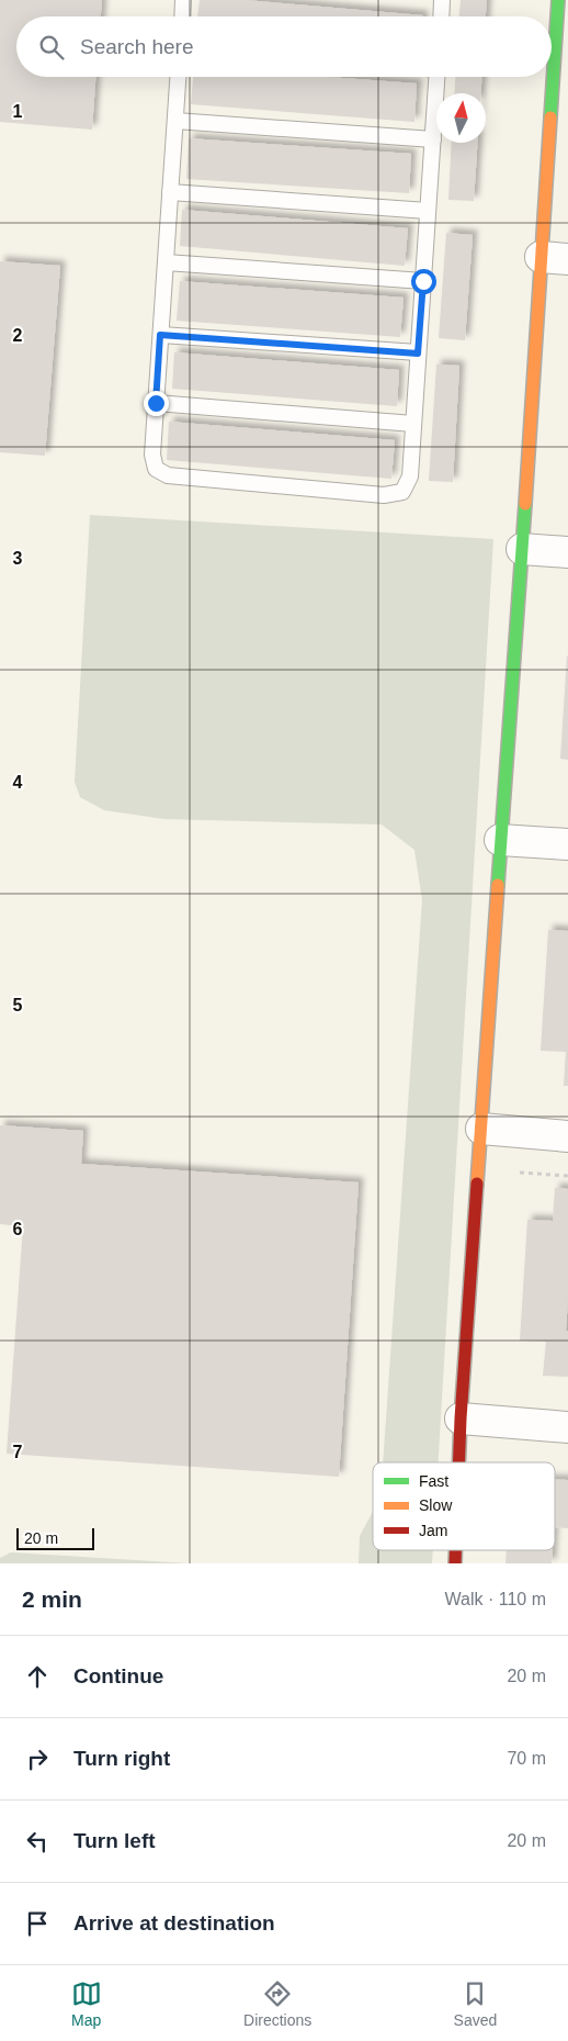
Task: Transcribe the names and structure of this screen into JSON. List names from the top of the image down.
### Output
{
  "legend": ["Fast", "Slow", "Jam"],
  "scale_bar": "20 m",
  "north": "top",
  "page": {
    "search": "Search here",
    "scale": "20 m",
    "heading": ["2 min", "Walk · 110 m"],
    "list": [
      ["Continue", "20 m"],
      ["Turn right", "70 m"],
      ["Turn left", "20 m"],
      "Arrive at destination"
    ],
    "nav": ["Map", "Directions", "Saved"]
  },
  "grid": {
    "rows": [
      "1",
      "2",
      "3",
      "4",
      "5",
      "6",
      "7"
    ]
  }
}
